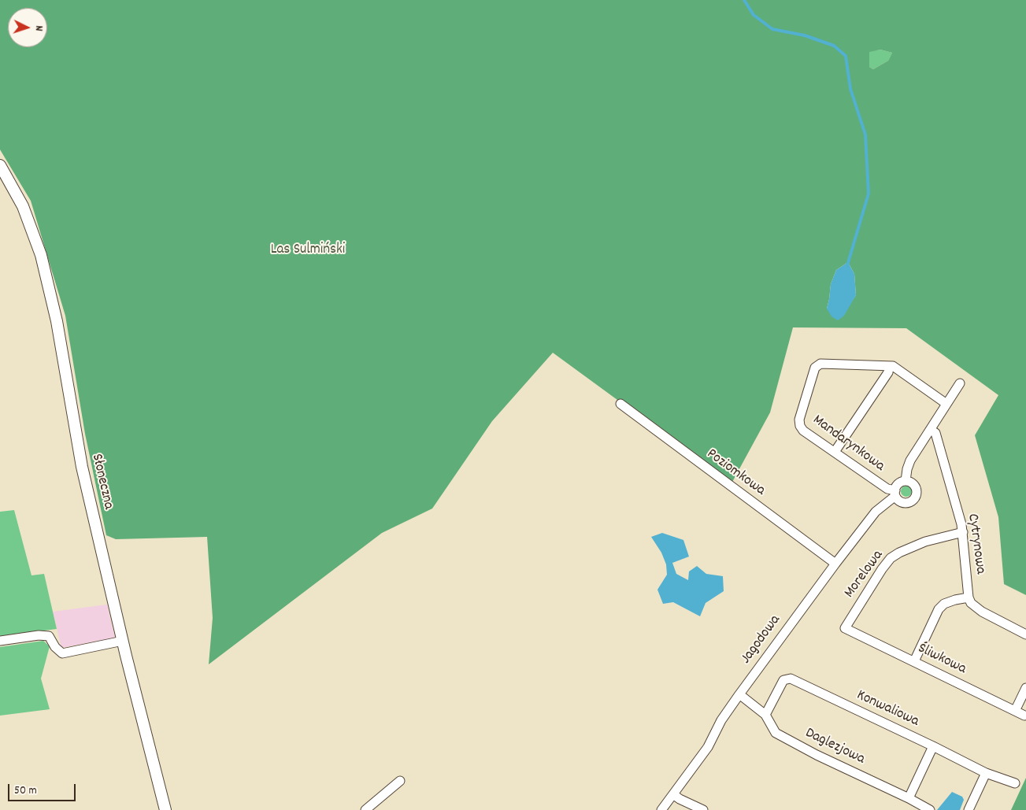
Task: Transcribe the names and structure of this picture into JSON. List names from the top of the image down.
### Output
{
  "streets": {
    "street": [
      "Mandarynkowa",
      "Poziomkowa",
      "Słoneczna",
      "Cytrynowa",
      "Morelowa",
      "Jagodowa",
      "Śliwkowa",
      "Konwaliowa",
      "Daglezjowa"
    ]
  },
  "crossings": [
    ["Mandarynkowa", "Jagodowa"],
    ["Poziomkowa", "Jagodowa"],
    ["Cytrynowa", "Morelowa"],
    ["Morelowa", "Śliwkowa"],
    ["Jagodowa", "Daglezjowa"],
    ["Konwaliowa", "Daglezjowa"]
  ],
  "parks": ["Las Sulmiński"],
  "scale_bar": "50 m",
  "north": "right"
}
